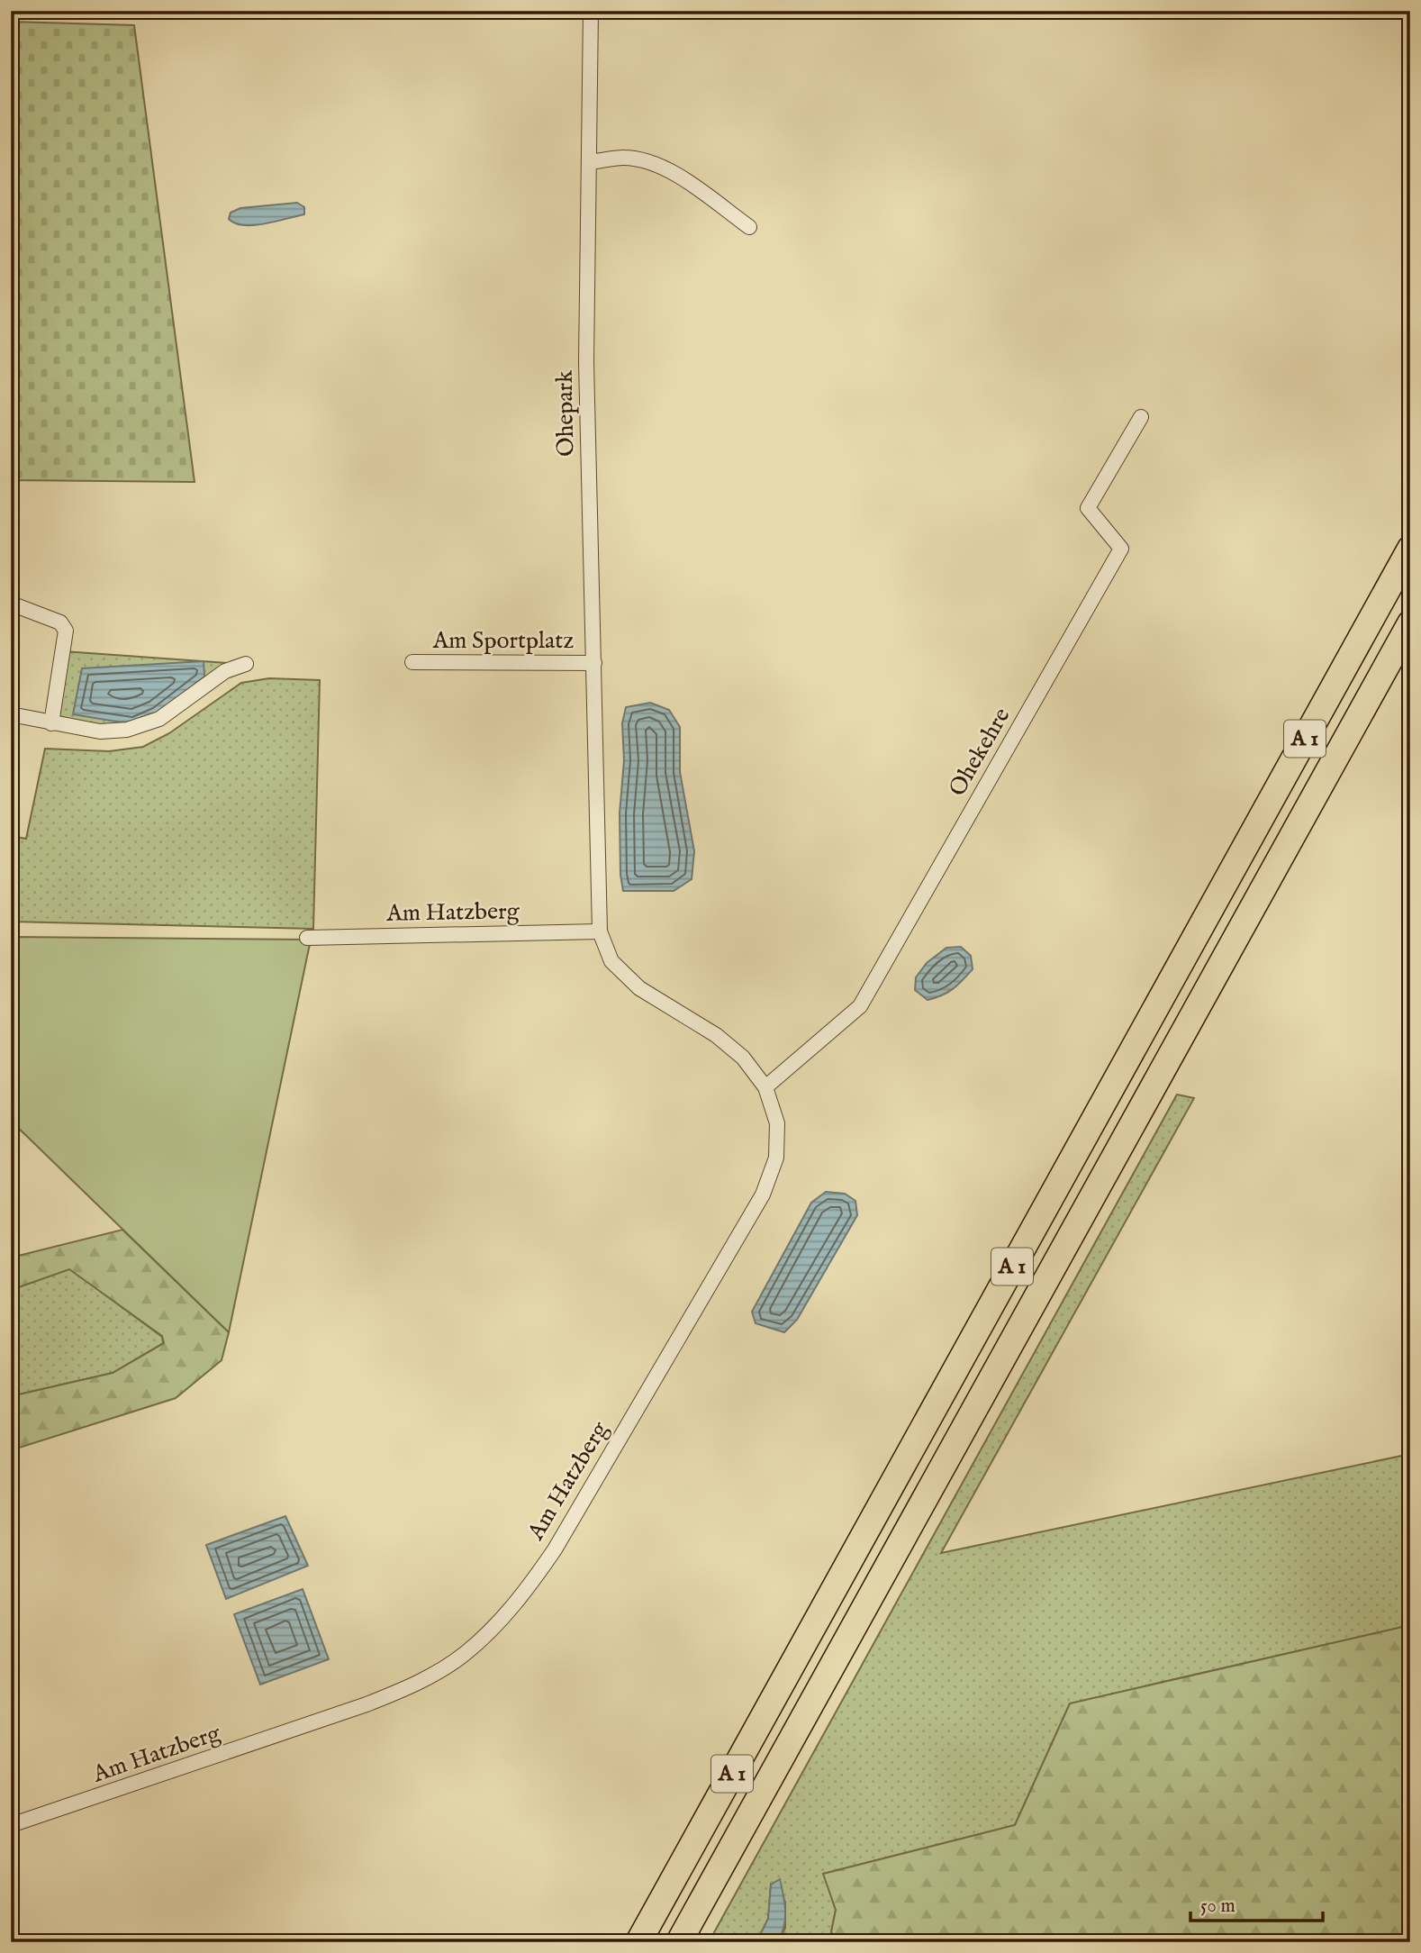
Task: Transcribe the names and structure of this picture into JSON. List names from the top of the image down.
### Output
{
  "streets": {
    "highway": ["A 1"],
    "street": [
      "Ohepark",
      "Am Sportplatz",
      "Ohekehre",
      "Am Hatzberg"
    ]
  },
  "crossings": [
    ["Ohepark", "Am Sportplatz"],
    ["Ohepark", "Am Hatzberg"],
    ["Am Sportplatz", "Am Hatzberg"],
    ["Ohekehre", "Am Hatzberg"]
  ],
  "scale_bar": "50 m"
}
